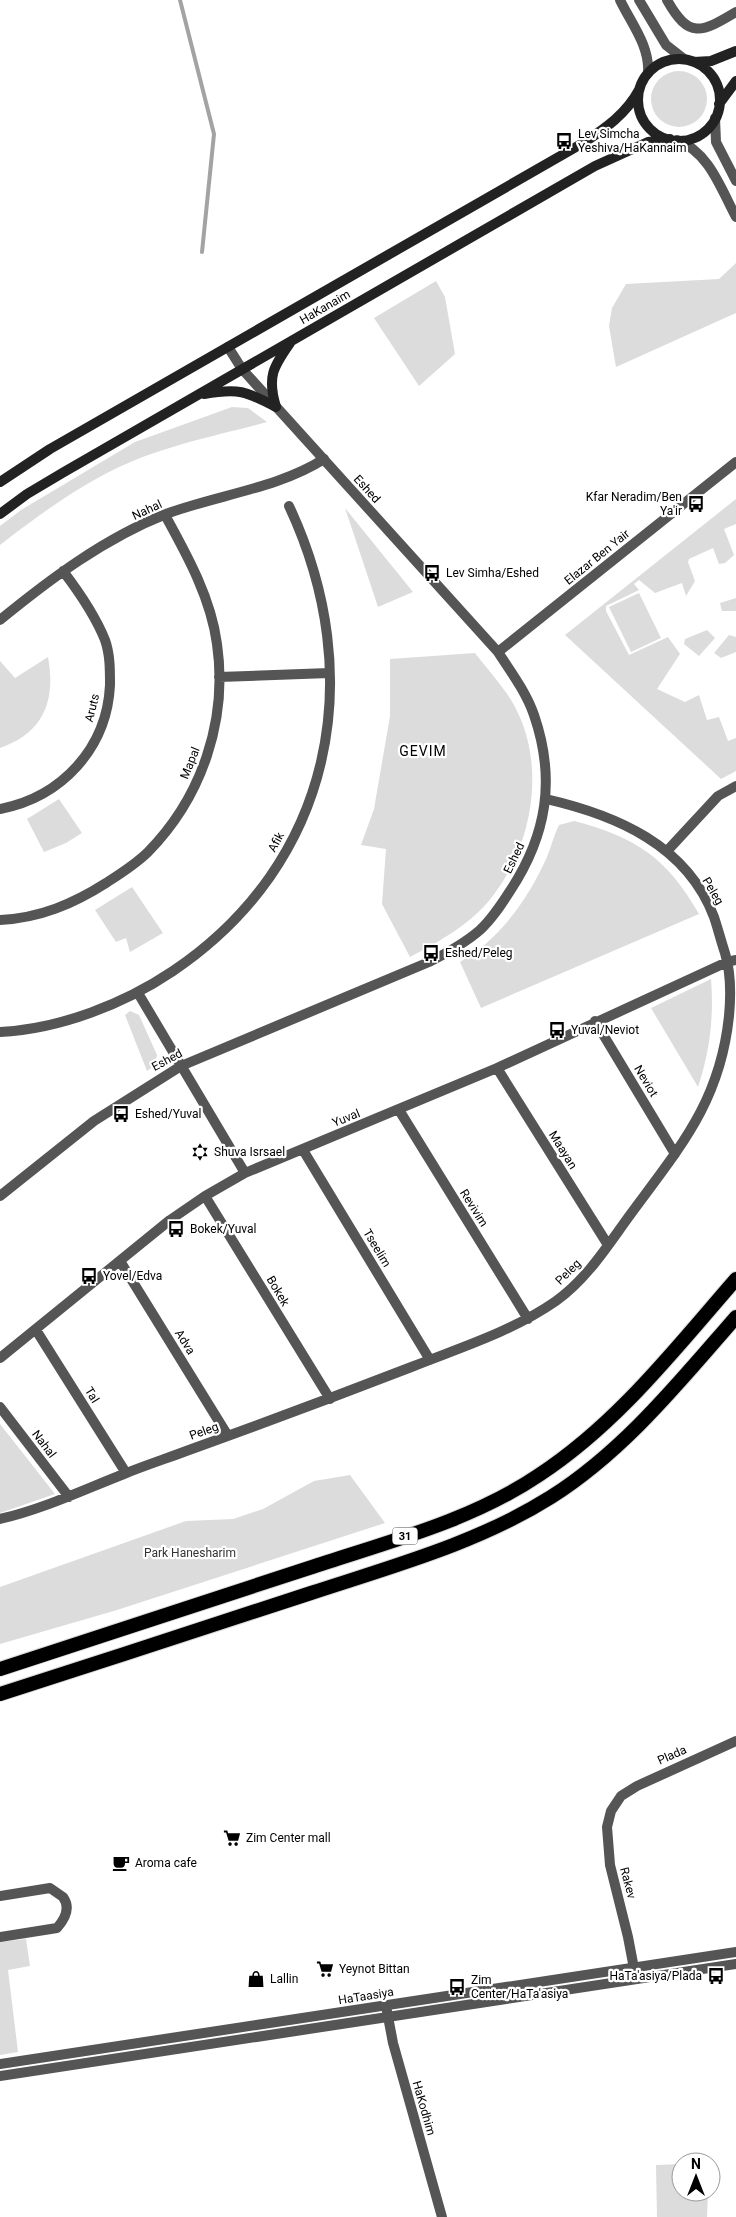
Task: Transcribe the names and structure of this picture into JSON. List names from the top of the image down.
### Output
{
  "streets": {
    "highway": ["31"],
    "main road": ["HaKanaim"],
    "street": [
      "Eshed",
      "Nahal",
      "Elazar Ben Yair",
      "Aruts",
      "Mapal",
      "Afik",
      "Peleg",
      "Neviot",
      "Yuval",
      "Maayan",
      "Revivim",
      "Tseelim",
      "Bokek",
      "Adva",
      "Tal",
      "Plada",
      "Rakev",
      "HaTaasiya",
      "HaKodhim"
    ]
  },
  "crossings": [
    ["HaKanaim", "Eshed"],
    ["Eshed", "Nahal"],
    ["Eshed", "Elazar Ben Yair"],
    ["Eshed", "Peleg"],
    ["Nahal", "Aruts"],
    ["Nahal", "Mapal"],
    ["Nahal", "Peleg"],
    ["Peleg", "Neviot"],
    ["Peleg", "Yuval"],
    ["Peleg", "Maayan"],
    ["Peleg", "Revivim"],
    ["Peleg", "Tseelim"],
    ["Peleg", "Bokek"],
    ["Peleg", "Adva"],
    ["Peleg", "Tal"],
    ["Neviot", "Yuval"],
    ["Yuval", "Maayan"],
    ["Yuval", "Revivim"],
    ["Yuval", "Tseelim"],
    ["Yuval", "Bokek"],
    ["Yuval", "Adva"],
    ["Yuval", "Tal"],
    ["Plada", "Rakev"],
    ["Rakev", "HaTaasiya"],
    ["HaTaasiya", "HaKodhim"]
  ],
  "districts": ["GEVIM"],
  "parks": ["Park Hanesharim"],
  "places": {
    "bus stop": [
      "Lev Simcha Yeshiva/HaKannaim",
      "Kfar Neradim/Ben Ya'ir",
      "Lev Simha/Eshed",
      "Eshed/Peleg",
      "Yuval/Neviot",
      "Eshed/Yuval",
      "Bokek/Yuval",
      "Yovel/Edva",
      "HaTa'asiya/Plada",
      "Zim Center/HaTa'asiya"
    ],
    "synagogue": ["Shuva Isrsael"],
    "supermarket": ["Zim Center mall", "Yeynot Bittan"],
    "cafe": ["Aroma cafe"],
    "shop": ["Lallin"]
  },
  "north": "top"
}
